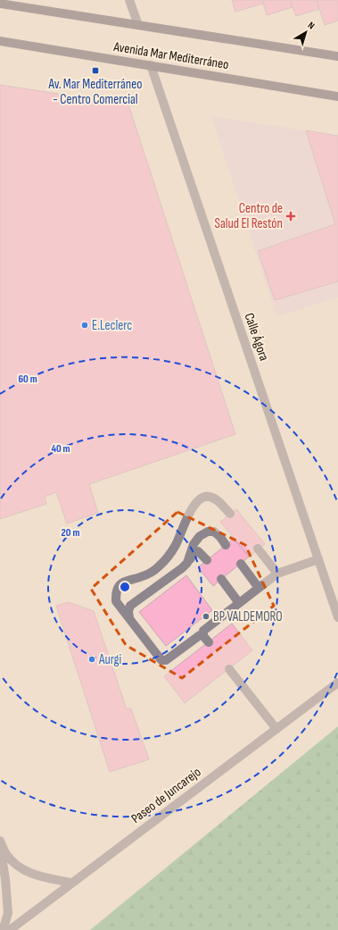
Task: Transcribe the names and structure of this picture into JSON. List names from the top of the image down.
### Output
{
  "streets": {
    "street": ["Avenida Mar Mediterráneo", "Calle Ágora", "Paseo de Juncarejo"]
  },
  "crossings": [
    ["Avenida Mar Mediterráneo", "Calle Ágora"]
  ],
  "places": {
    "transit": ["Av. Mar Mediterráneo - Centro Comercial"],
    "health": ["Centro de Salud El Restón"],
    "other": ["E.Leclerc", "BP VALDEMORO", "Aurgi"]
  },
  "north": "top right",
  "rings": ["60 m", "40 m", "20 m"]
}
